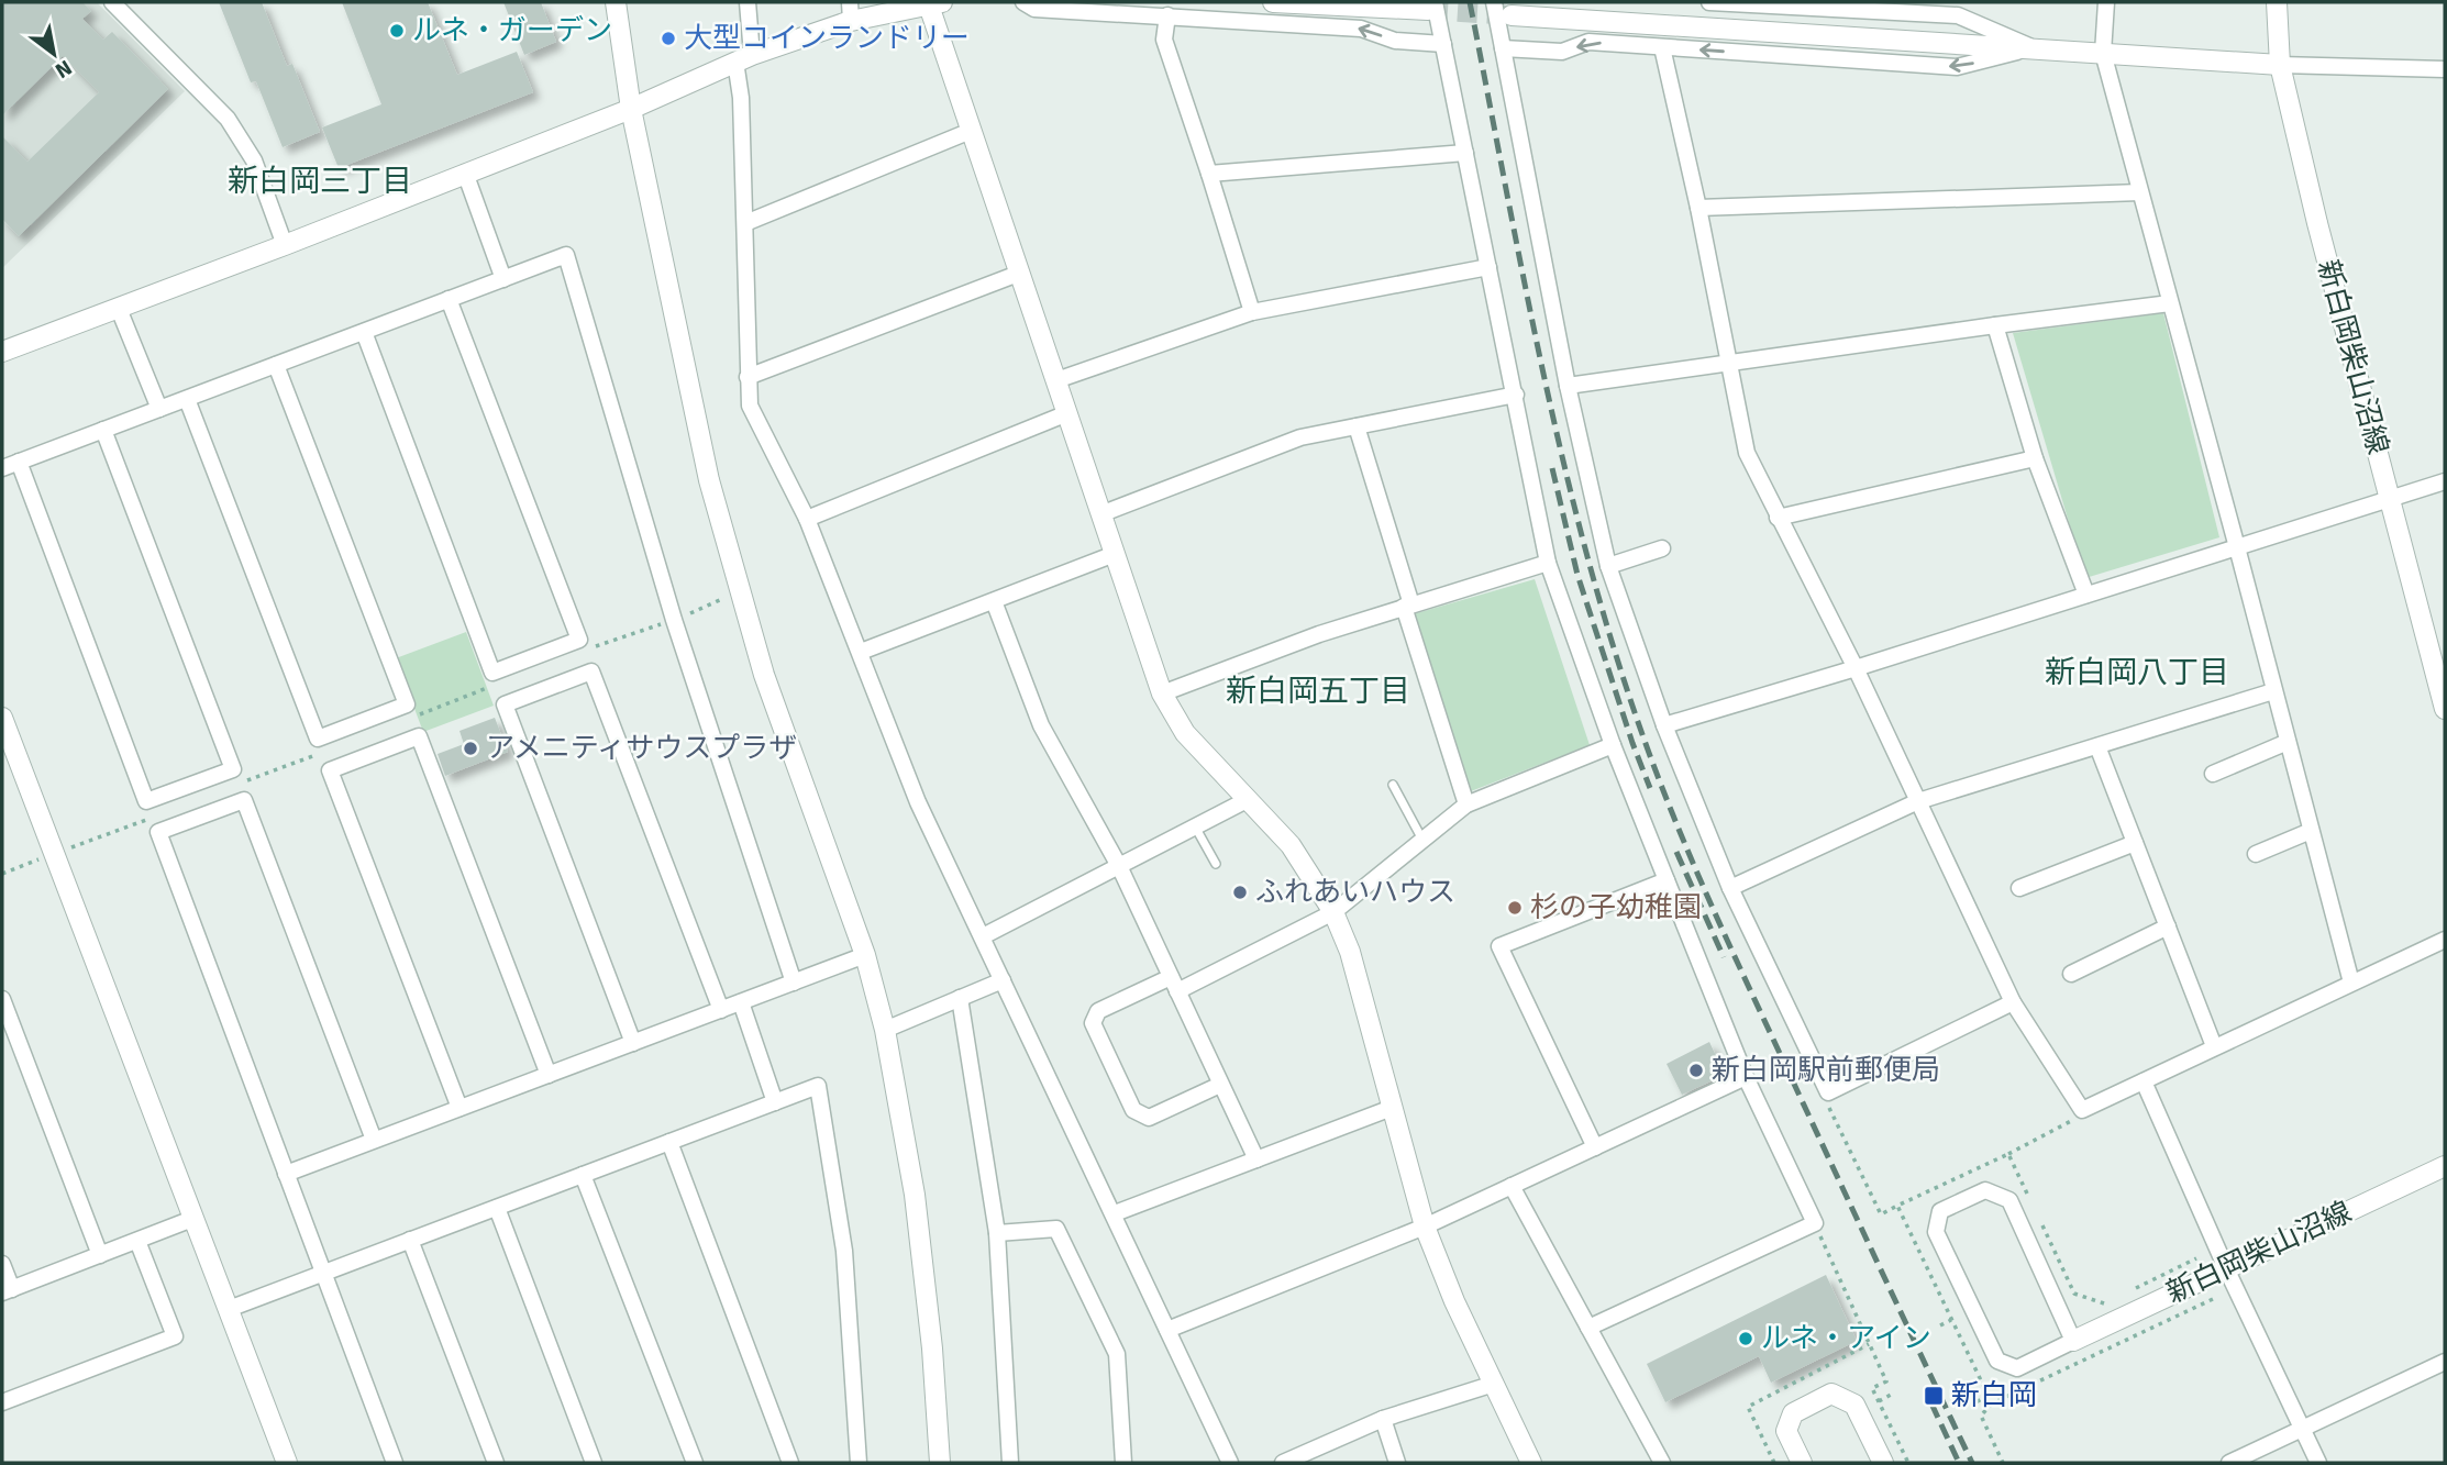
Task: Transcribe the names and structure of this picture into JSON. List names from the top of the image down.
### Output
{
  "streets": {
    "street": ["新白岡柴山沼線"]
  },
  "districts": ["新白岡三丁目", "新白岡八丁目", "新白岡五丁目"],
  "places": {
    "other": [
      "ルネ・ガーデン",
      "大型コインランドリー",
      "アメニティサウスプラザ",
      "ふれあいハウス",
      "杉の子幼稚園",
      "新白岡駅前郵便局",
      "ルネ・アイン"
    ],
    "transit": ["新白岡"]
  },
  "north": "bottom right"
}
